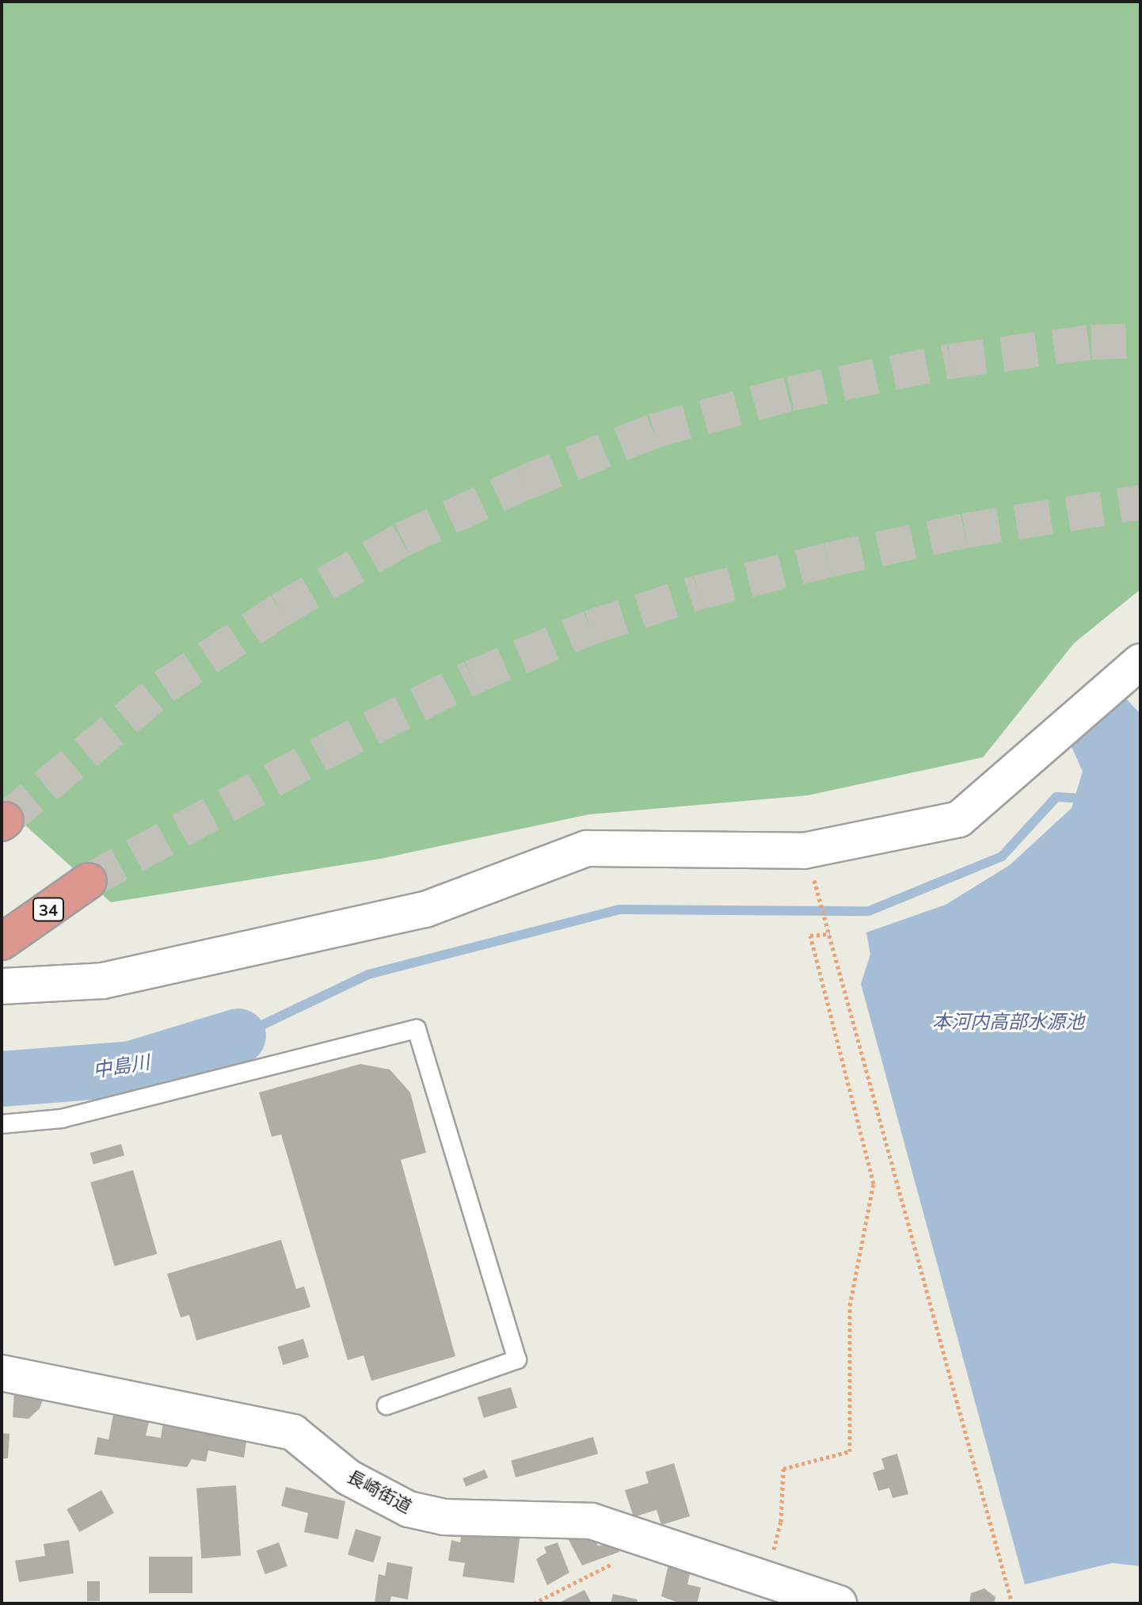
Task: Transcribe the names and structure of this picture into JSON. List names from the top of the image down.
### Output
{
  "streets": {
    "highway": ["34"],
    "street": ["長崎街道"]
  },
  "water": ["本河内高部水源池", "中島川"]
}
